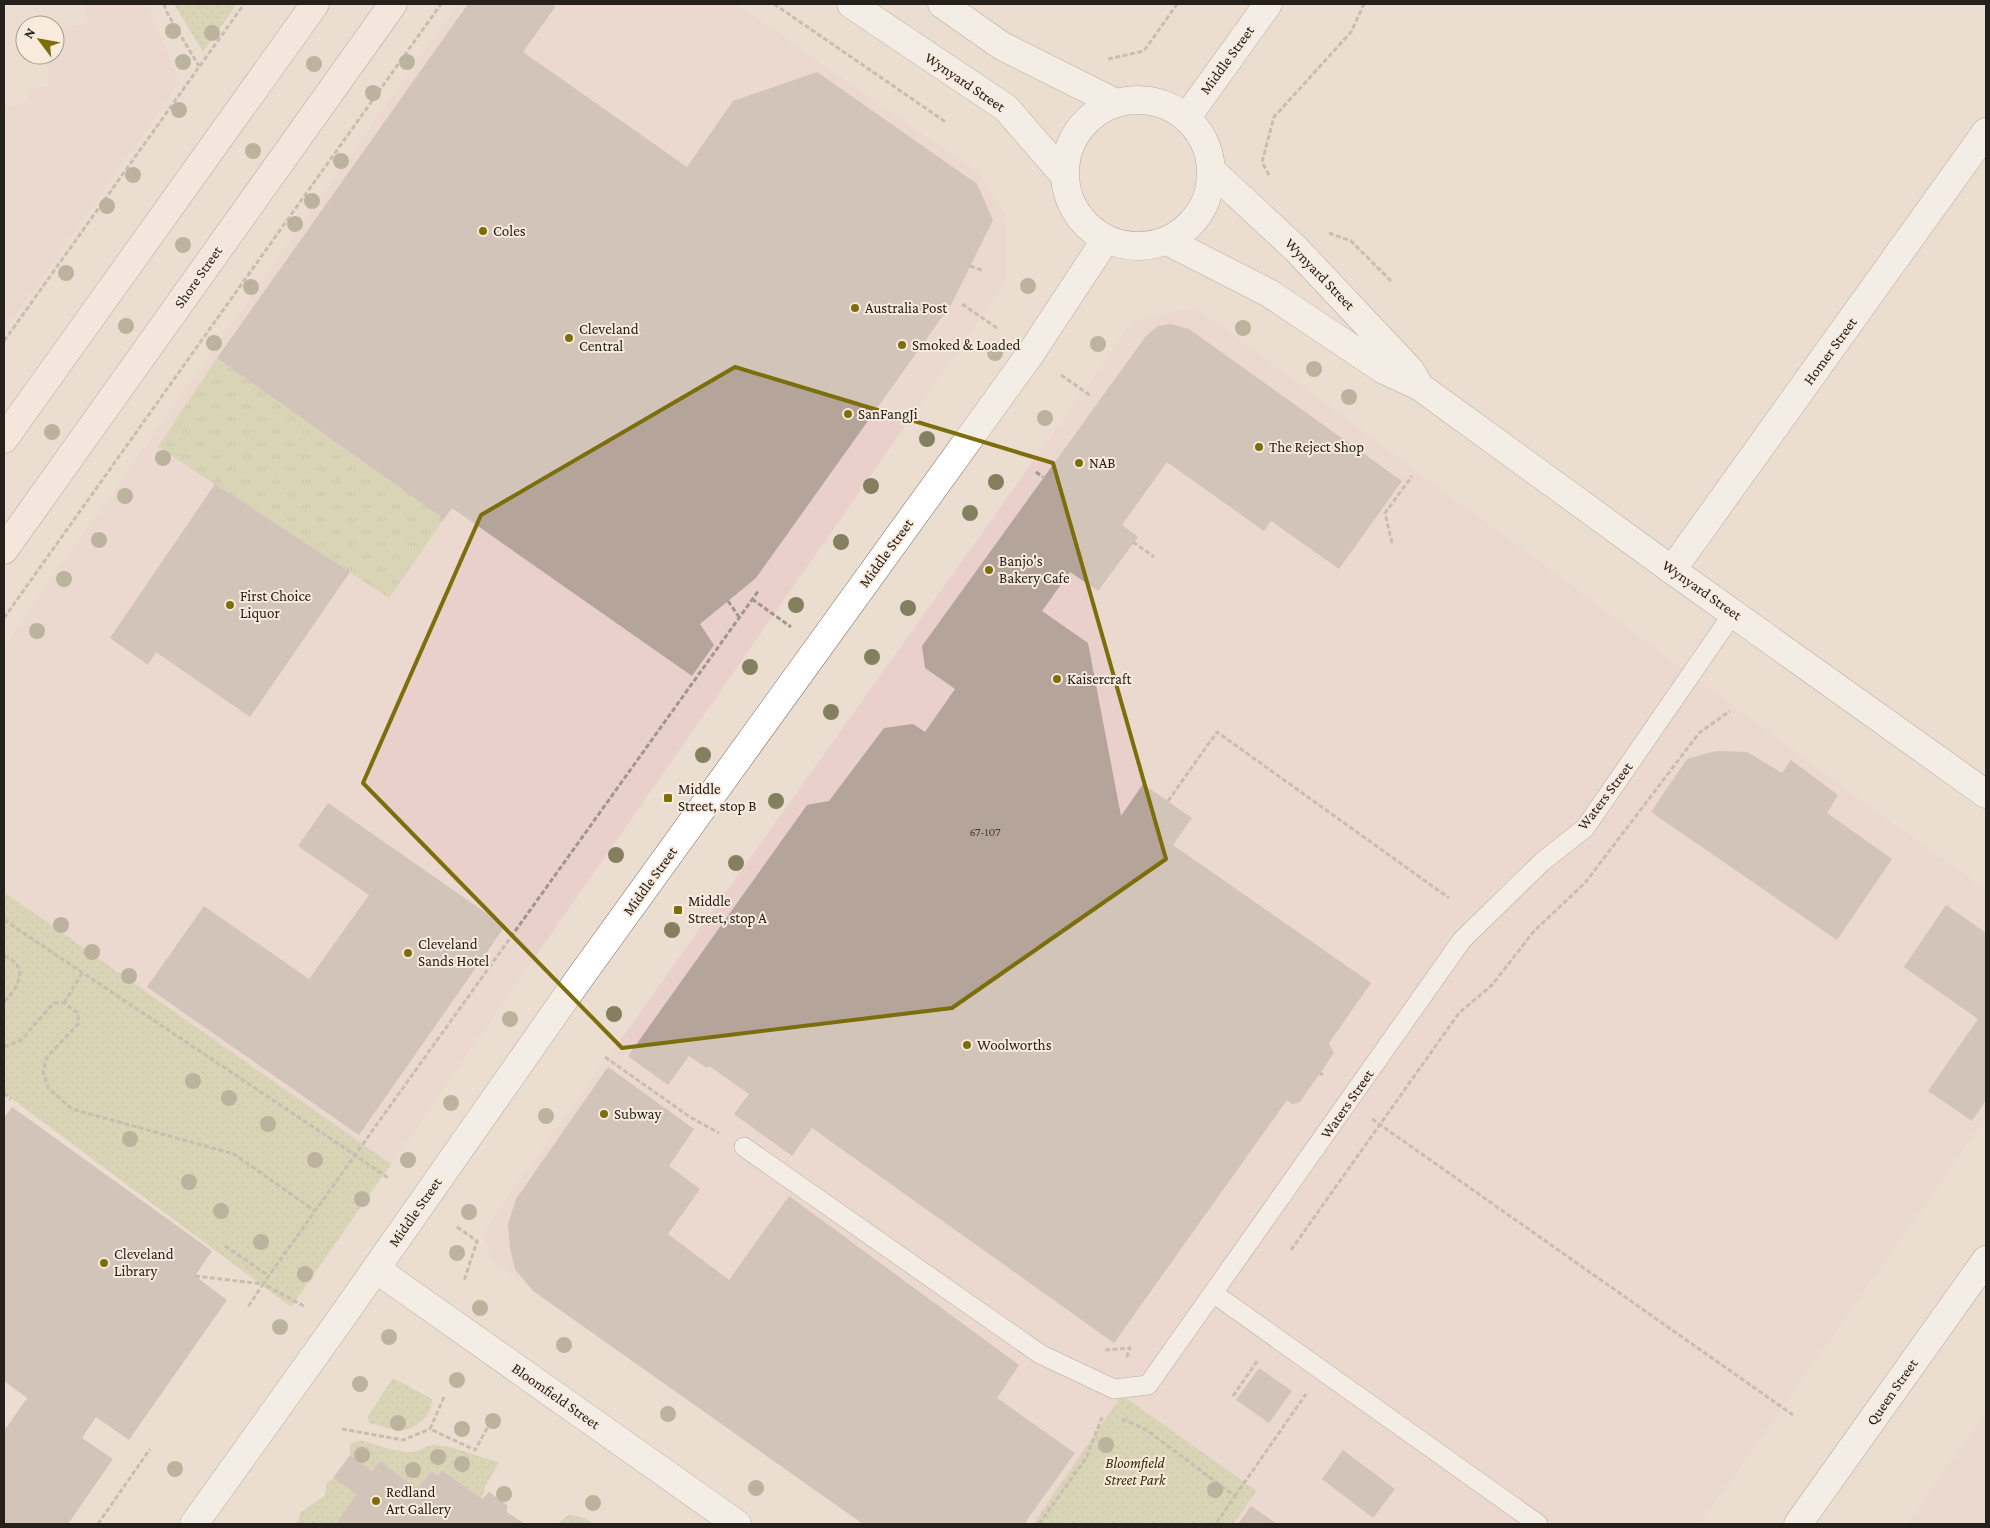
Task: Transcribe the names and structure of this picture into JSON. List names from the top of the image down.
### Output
{
  "streets": {
    "main road": ["Shore Street"],
    "street": [
      "Middle Street",
      "Wynyard Street",
      "Homer Street",
      "Queen Street",
      "Bloomfield Street"
    ],
    "lane": ["Waters Street"]
  },
  "crossings": [
    ["Middle Street", "Wynyard Street"],
    ["Middle Street", "Bloomfield Street"],
    ["Wynyard Street", "Homer Street"],
    ["Wynyard Street", "Waters Street"]
  ],
  "parks": ["Bloomfield Street Park"],
  "places": {
    "other": [
      "Coles",
      "Australia Post",
      "Cleveland Central",
      "Smoked & Loaded",
      "SanFangJi",
      "The Reject Shop",
      "NAB",
      "Banjo's Bakery Cafe",
      "First Choice Liquor",
      "Kaisercraft",
      "Cleveland Sands Hotel",
      "Woolworths",
      "Subway",
      "Cleveland Library",
      "Redland Art Gallery"
    ],
    "transit": ["Middle Street, stop B", "Middle Street, stop A"]
  },
  "house_numbers": ["67-107"],
  "north": "top left"
}
